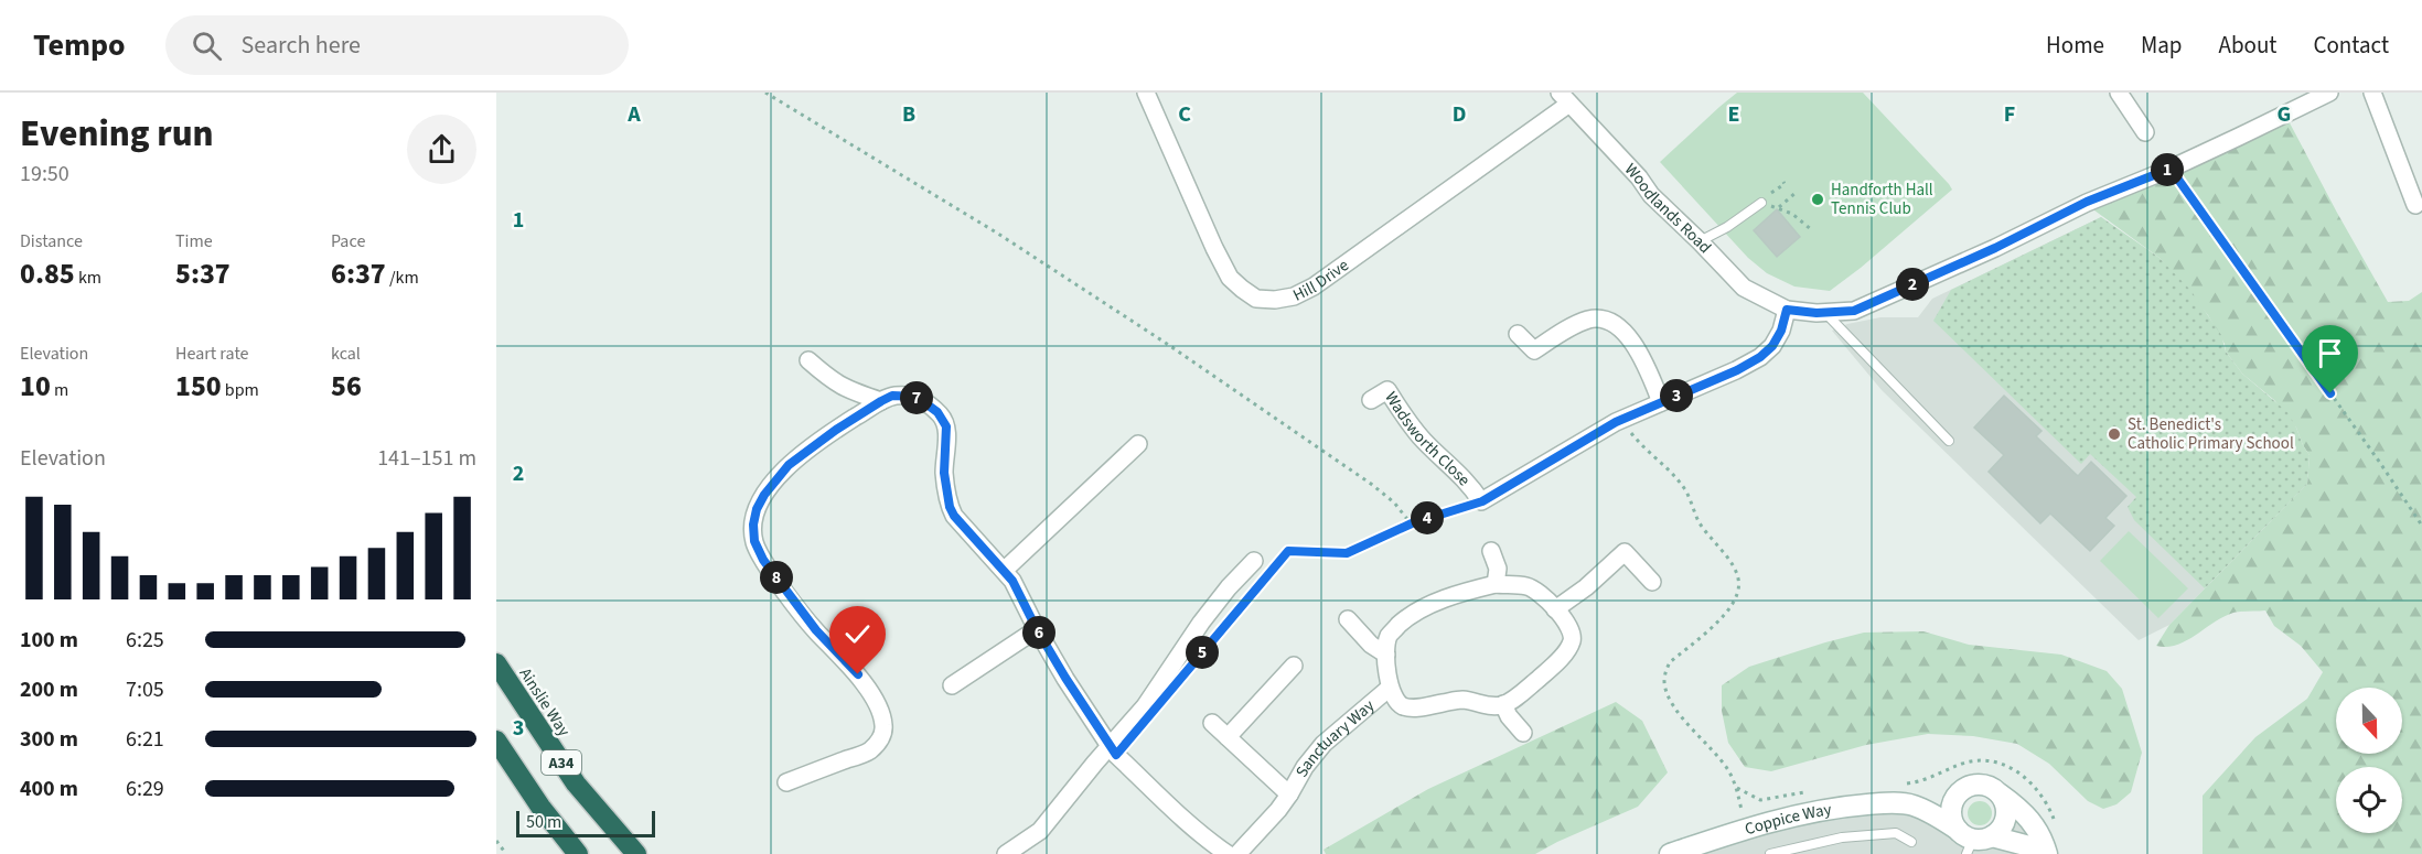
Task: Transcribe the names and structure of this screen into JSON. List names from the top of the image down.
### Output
{
  "streets": {
    "highway": ["Ainslie Way", "A34"],
    "street": [
      "Woodlands Road",
      "Hill Drive",
      "Wadsworth Close",
      "Sanctuary Way",
      "Coppice Way"
    ]
  },
  "crossings": [
    ["Woodlands Road", "Hill Drive"]
  ],
  "places": ["Handforth Hall Tennis Club", "St. Benedict's Catholic Primary School"],
  "scale_bar": "50 m",
  "north": "bottom",
  "page": {
    "header": "Tempo",
    "search": "Search here",
    "nav": [
      "Home",
      "Map",
      "About",
      "Contact"
    ],
    "heading": ["Evening run", "19:50"],
    "pins": [
      "1",
      "2",
      "3",
      "7",
      "4",
      "8",
      "6",
      "5"
    ],
    "stats": [
      ["Distance", "0.85 km"],
      ["Time", "5:37"],
      ["Pace", "6:37 /km"],
      ["Elevation", "10 m"],
      ["Heart rate", "150 bpm"],
      ["kcal", "56"]
    ],
    "chart": ["Elevation", "141–151 m"],
    "list": [
      {
        "name": "100 m",
        "note": "6:25"
      },
      {
        "name": "200 m",
        "note": "7:05"
      },
      {
        "name": "300 m",
        "note": "6:21"
      },
      {
        "name": "400 m",
        "note": "6:29"
      }
    ],
    "scale": "50 m"
  },
  "grid": {
    "columns": [
      "A",
      "B",
      "C",
      "D",
      "E",
      "F",
      "G"
    ],
    "rows": ["1", "2", "3"]
  }
}
